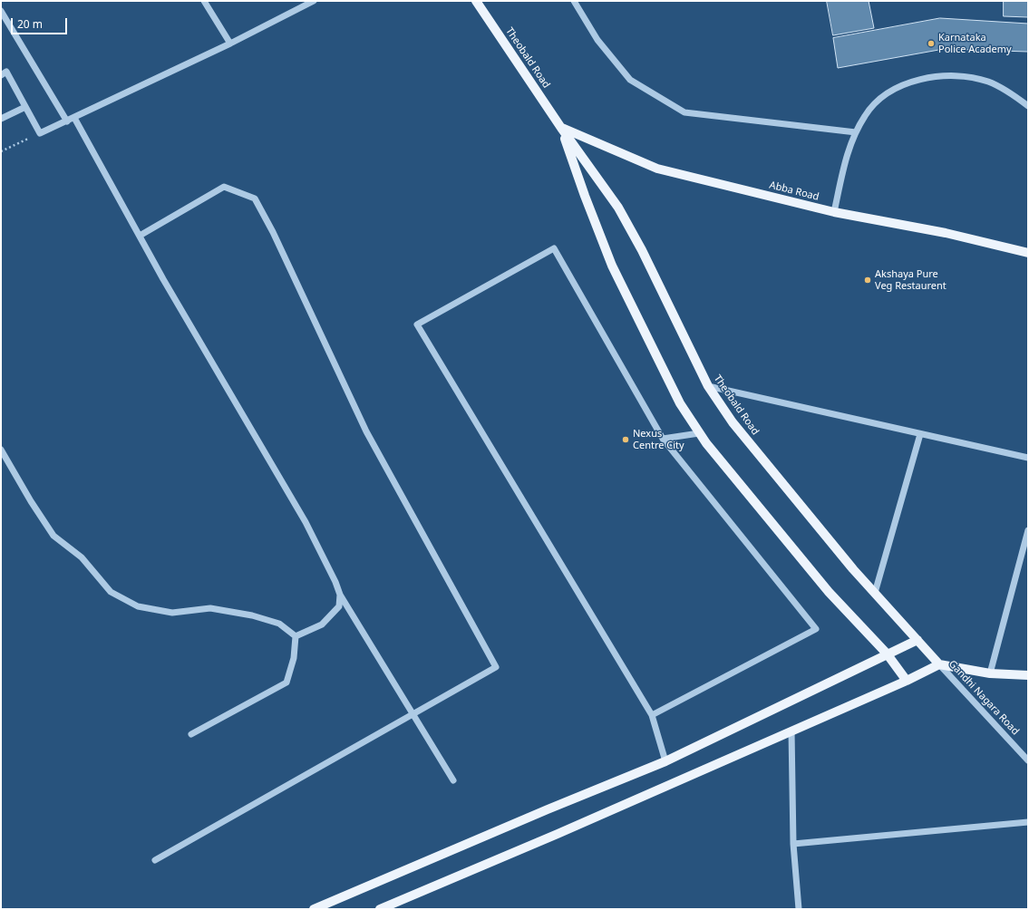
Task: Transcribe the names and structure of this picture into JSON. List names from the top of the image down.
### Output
{
  "streets": {
    "main road": ["Theobald Road", "Abba Road"],
    "street": ["Gandhi Nagara Road"]
  },
  "crossings": [
    ["Theobald Road", "Abba Road"],
    ["Theobald Road", "Gandhi Nagara Road"]
  ],
  "places": ["Karnataka Police Academy", "Akshaya Pure Veg Restaurent", "Nexus Centre City"],
  "scale_bar": "20 m"
}
